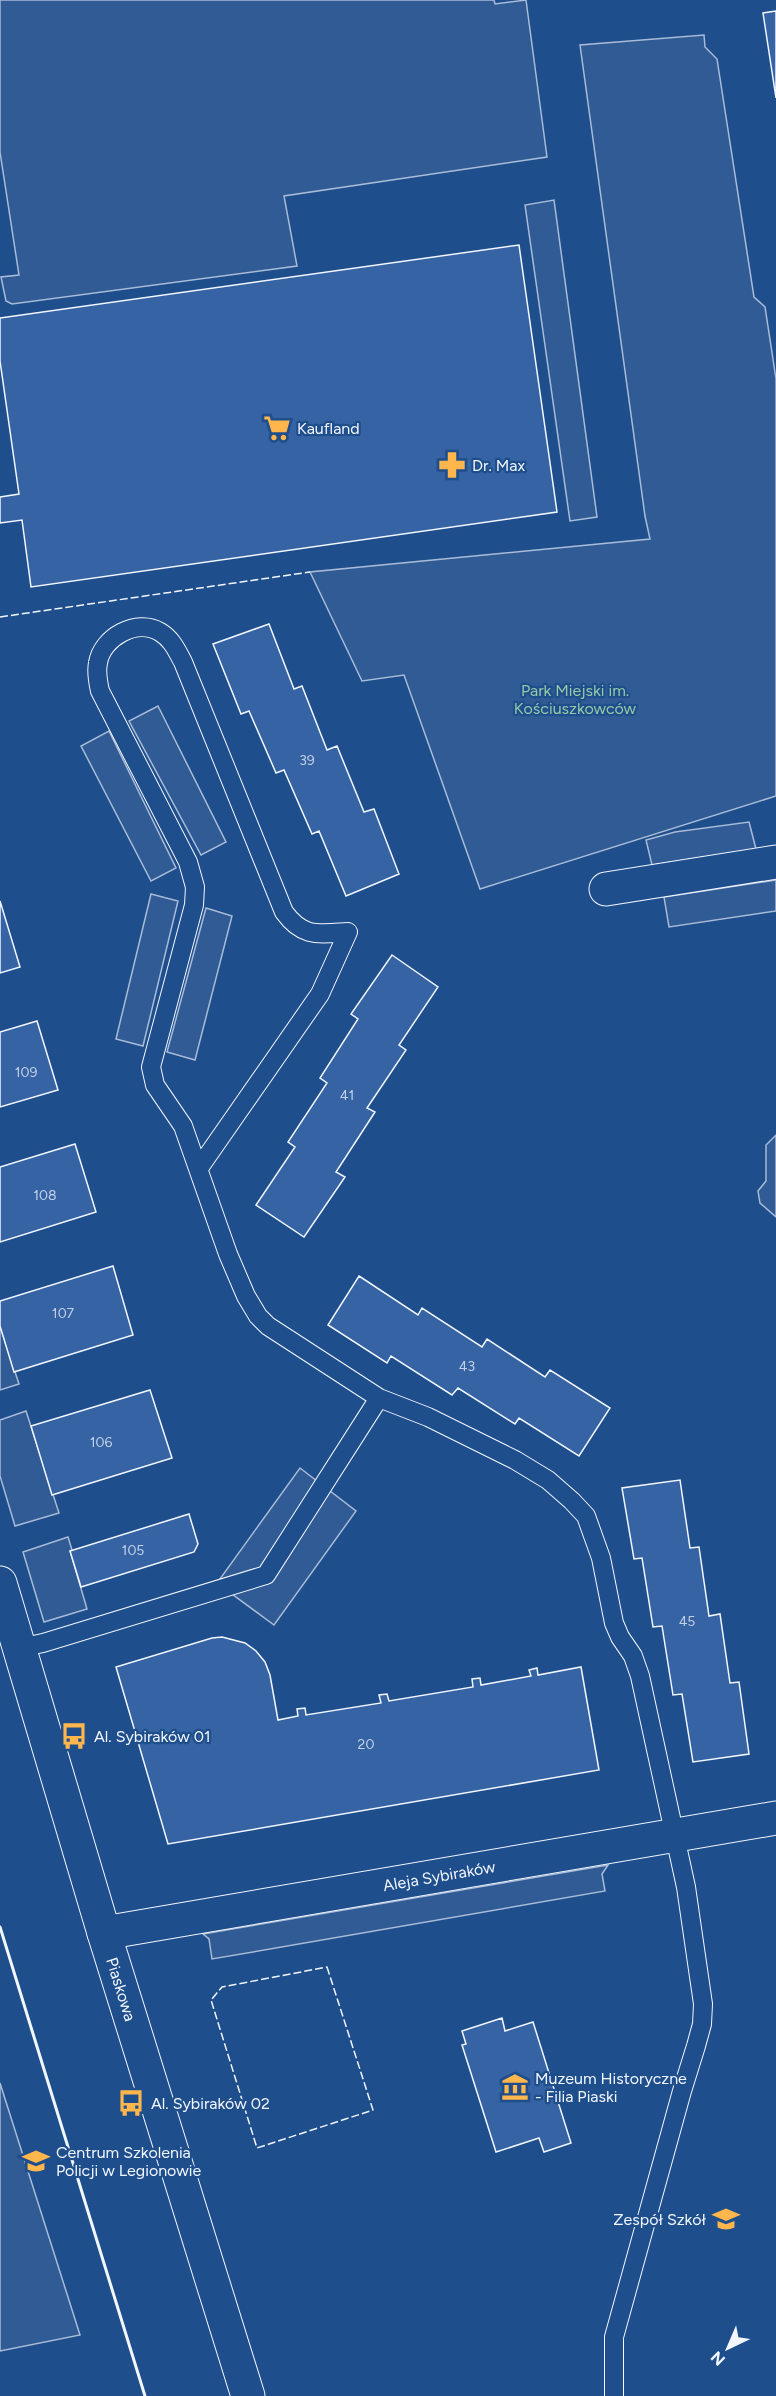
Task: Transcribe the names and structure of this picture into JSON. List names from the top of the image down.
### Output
{
  "streets": {
    "street": ["Aleja Sybiraków", "Piaskowa"]
  },
  "crossings": [
    ["Aleja Sybiraków", "Piaskowa"]
  ],
  "parks": ["Park Miejski im. Kościuszkowców"],
  "places": {
    "supermarket": ["Kaufland"],
    "pharmacy": ["Dr. Max"],
    "bus stop": ["Al. Sybiraków 01", "Al. Sybiraków 02"],
    "museum": ["Muzeum Historyczne - Filia Piaski"],
    "school or university": ["Centrum Szkolenia Policji w Legionowie", "Zespół Szkół"]
  },
  "house_numbers": [
    "39",
    "109",
    "41",
    "108",
    "107",
    "43",
    "106",
    "105",
    "45",
    "20"
  ],
  "north": "bottom left"
}
